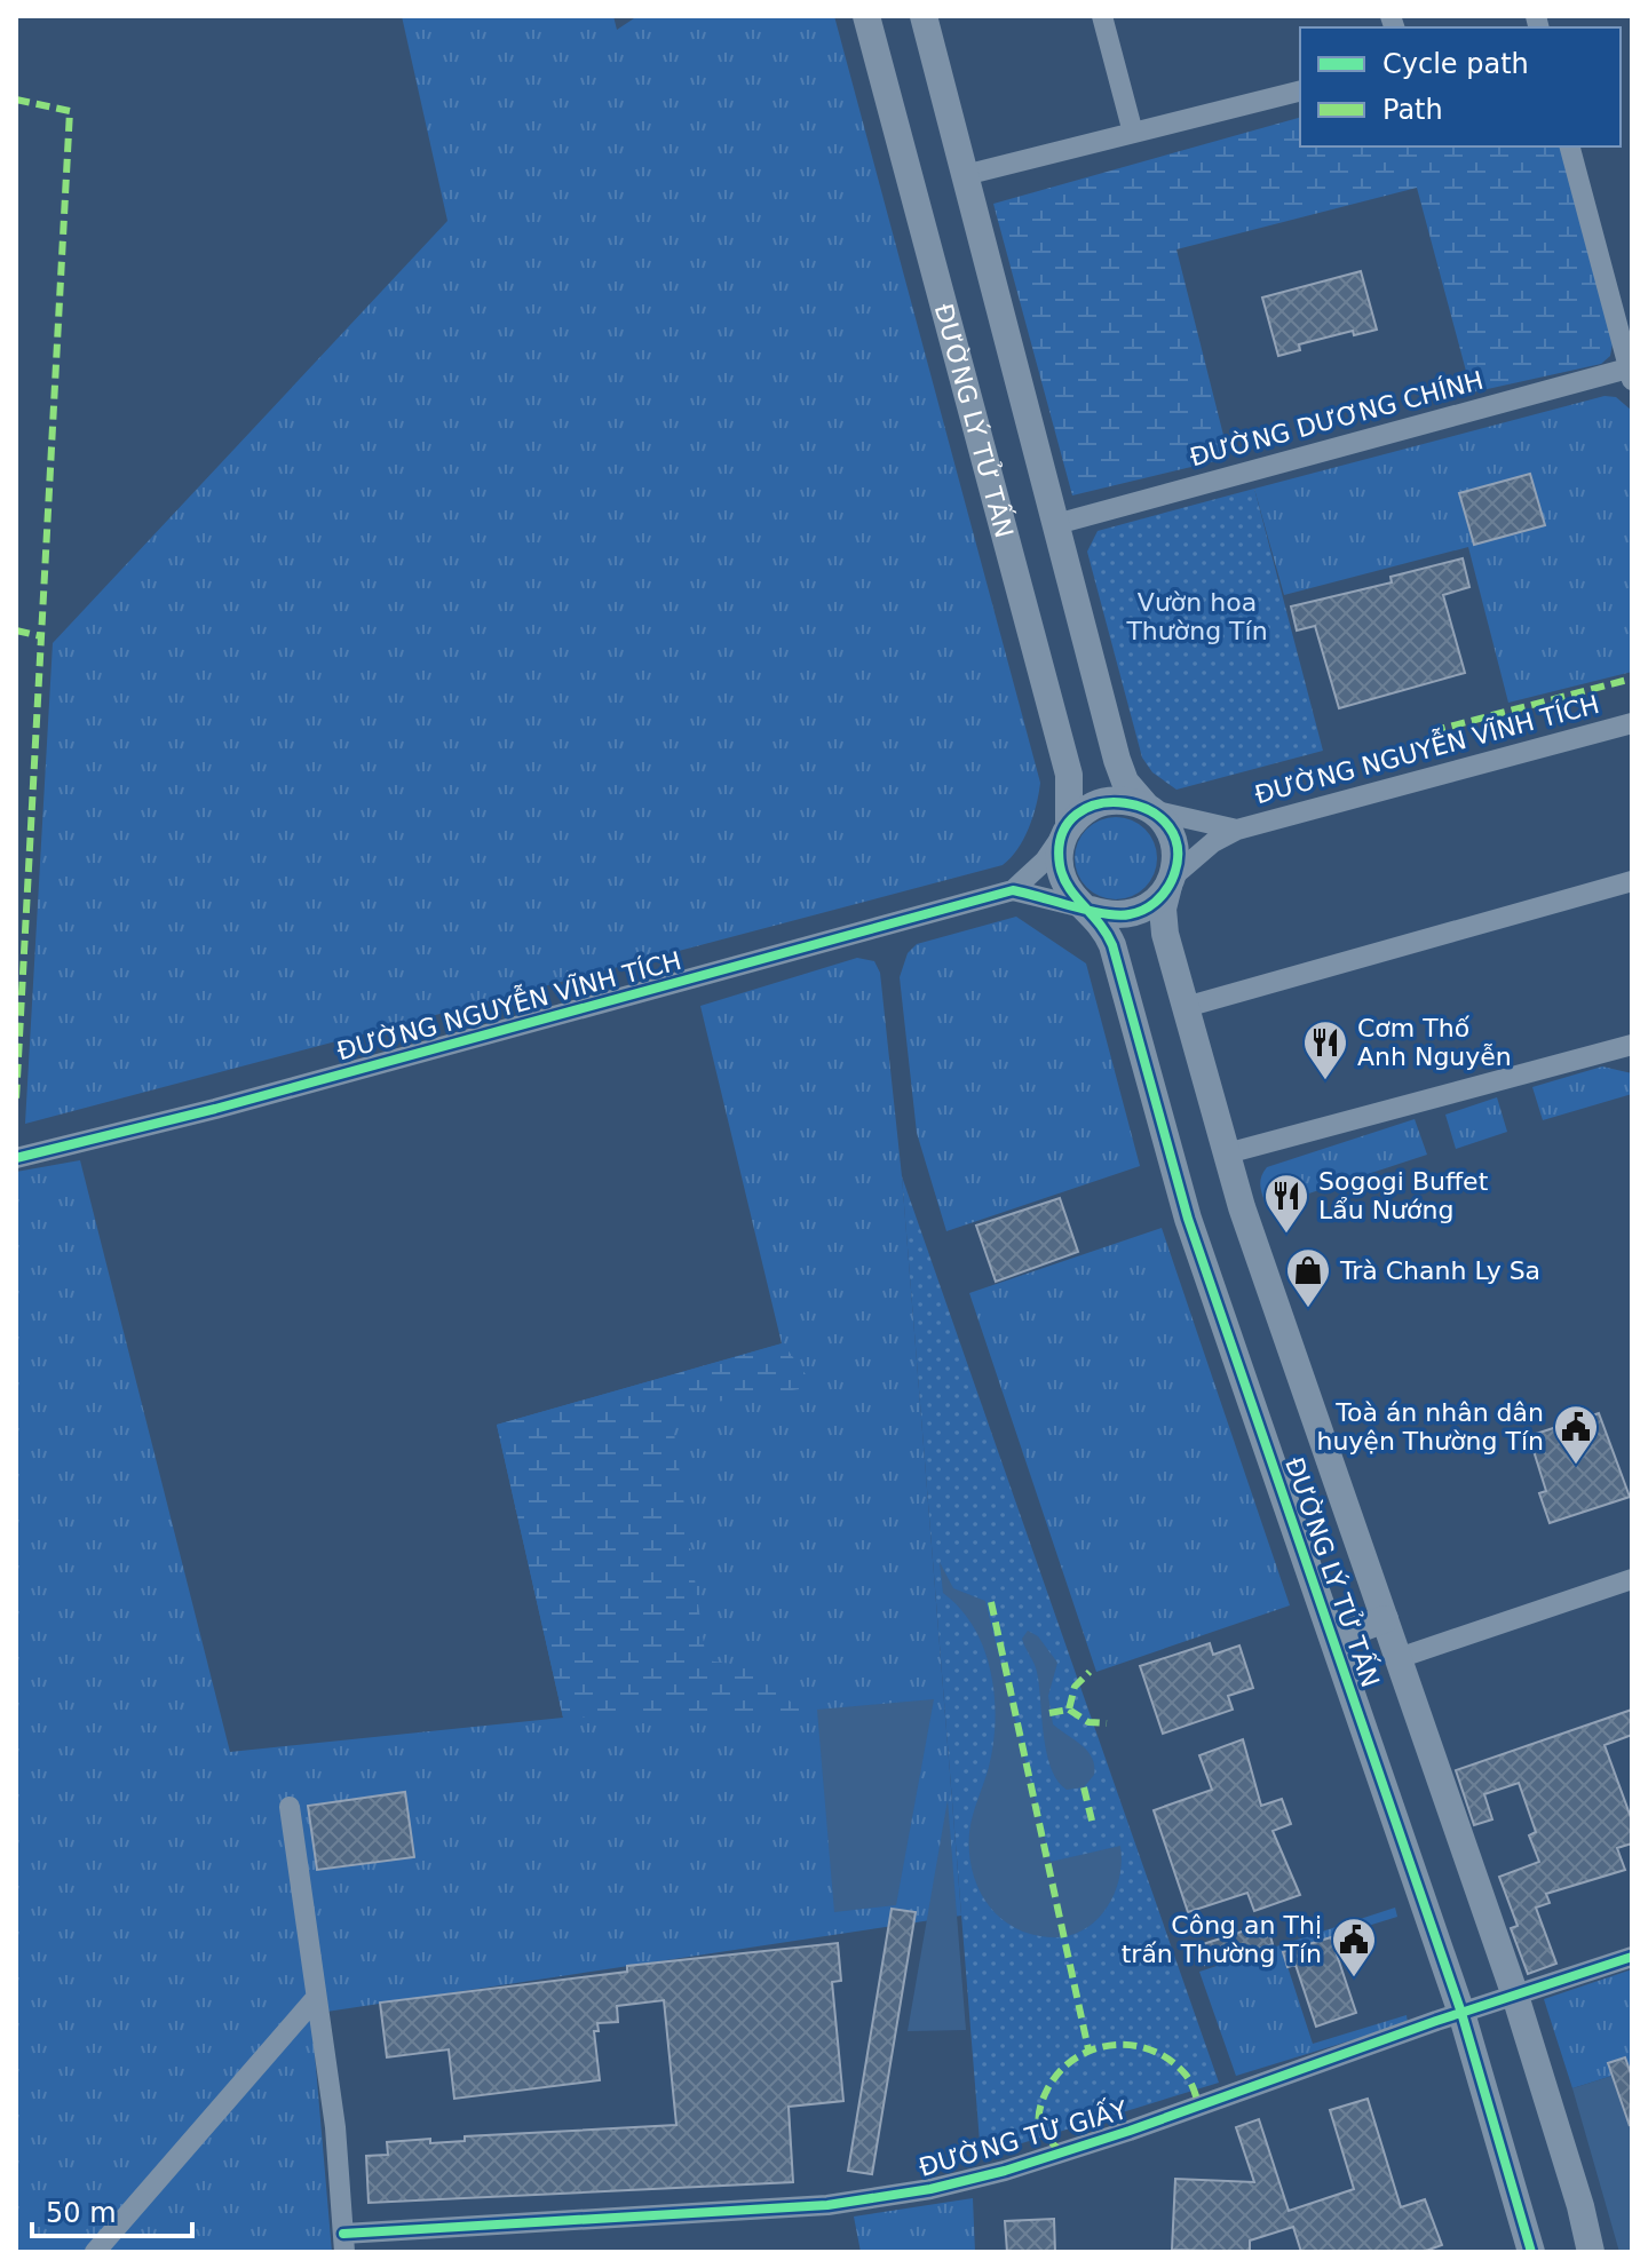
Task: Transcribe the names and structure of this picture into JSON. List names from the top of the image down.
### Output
{
  "streets": {
    "street": [
      "ĐƯỜNG DƯƠNG CHÍNH",
      "ĐƯỜNG LÝ TỬ TẤN",
      "ĐƯỜNG NGUYỄN VĨNH TÍCH",
      "ĐƯỜNG TỪ GIẤY"
    ]
  },
  "crossings": [
    ["ĐƯỜNG DƯƠNG CHÍNH", "ĐƯỜNG LÝ TỬ TẤN"],
    ["ĐƯỜNG LÝ TỬ TẤN", "ĐƯỜNG TỪ GIẤY"]
  ],
  "parks": ["Vườn hoa Thường Tín"],
  "places": {
    "restaurant": ["Cơm Thố Anh Nguyễn", "Sogogi Buffet Lẩu Nướng"],
    "shop": ["Trà Chanh Ly Sa"],
    "public building": ["Toà án nhân dân huyện Thường Tín", "Công an Thị trấn Thường Tín"]
  },
  "legend": ["Cycle path", "Path"],
  "scale_bar": "50 m"
}
